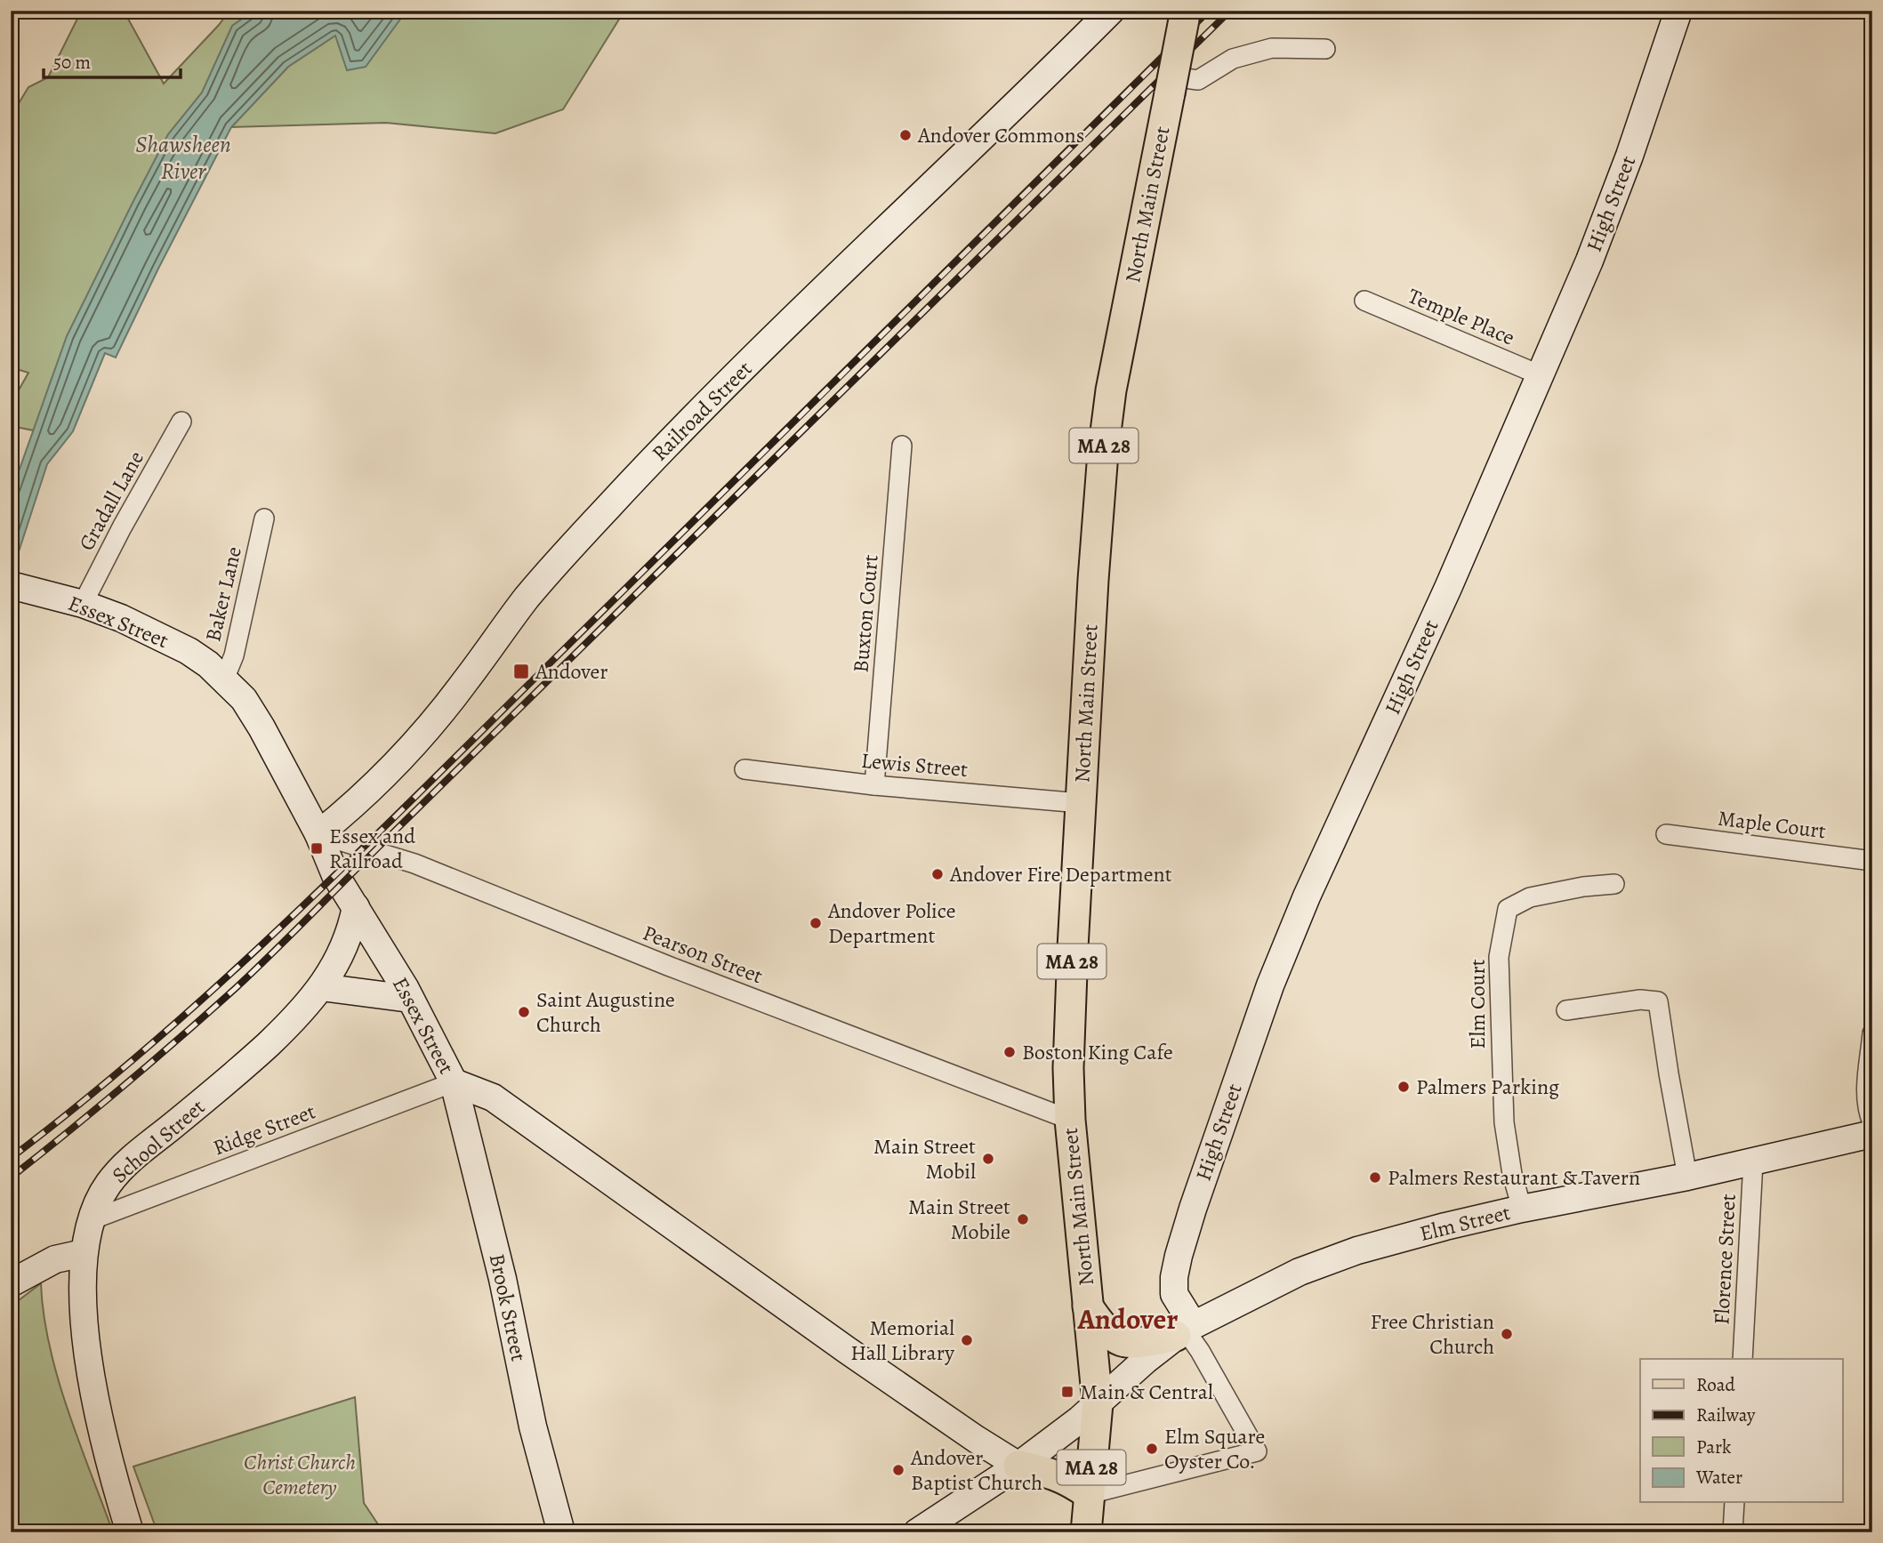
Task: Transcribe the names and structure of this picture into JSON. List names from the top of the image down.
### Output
{
  "streets": {
    "main road": [
      "High Street",
      "North Main Street",
      "Railroad Street",
      "MA 28",
      "Essex Street",
      "School Street",
      "Elm Street",
      "Brook Street"
    ],
    "street": [
      "Temple Place",
      "Gradall Lane",
      "Baker Lane",
      "Buxton Court",
      "Lewis Street",
      "Maple Court",
      "Pearson Street",
      "Elm Court",
      "Ridge Street",
      "Florence Street"
    ]
  },
  "crossings": [
    ["High Street", "Temple Place"],
    ["High Street", "Elm Street"],
    ["North Main Street", "MA 28"],
    ["North Main Street", "Lewis Street"],
    ["North Main Street", "Pearson Street"],
    ["North Main Street", "Elm Street"],
    ["Railroad Street", "Essex Street"],
    ["Railroad Street", "Pearson Street"],
    ["MA 28", "Elm Street"],
    ["Gradall Lane", "Essex Street"],
    ["Baker Lane", "Essex Street"],
    ["Buxton Court", "Lewis Street"],
    ["Essex Street", "Pearson Street"],
    ["Essex Street", "Ridge Street"],
    ["Essex Street", "School Street"],
    ["Essex Street", "Elm Street"],
    ["Essex Street", "Brook Street"],
    ["Elm Court", "Elm Street"],
    ["Ridge Street", "School Street"],
    ["Ridge Street", "Brook Street"],
    ["Elm Street", "Florence Street"]
  ],
  "districts": ["Andover"],
  "water": ["Shawsheen River"],
  "parks": ["Christ Church Cemetery"],
  "places": {
    "other": [
      "Andover Commons",
      "Andover Fire Department",
      "Andover Police Department",
      "Saint Augustine Church",
      "Boston King Cafe",
      "Palmers Parking",
      "Main Street Mobil",
      "Palmers Restaurant & Tavern",
      "Main Street Mobile",
      "Free Christian Church",
      "Memorial Hall Library",
      "Elm Square Oyster Co.",
      "Andover Baptist Church"
    ],
    "transit": ["Andover", "Essex and Railroad", "Main & Central"]
  },
  "legend": [
    "Road",
    "Railway",
    "Park",
    "Water"
  ],
  "scale_bar": "50 m"
}
